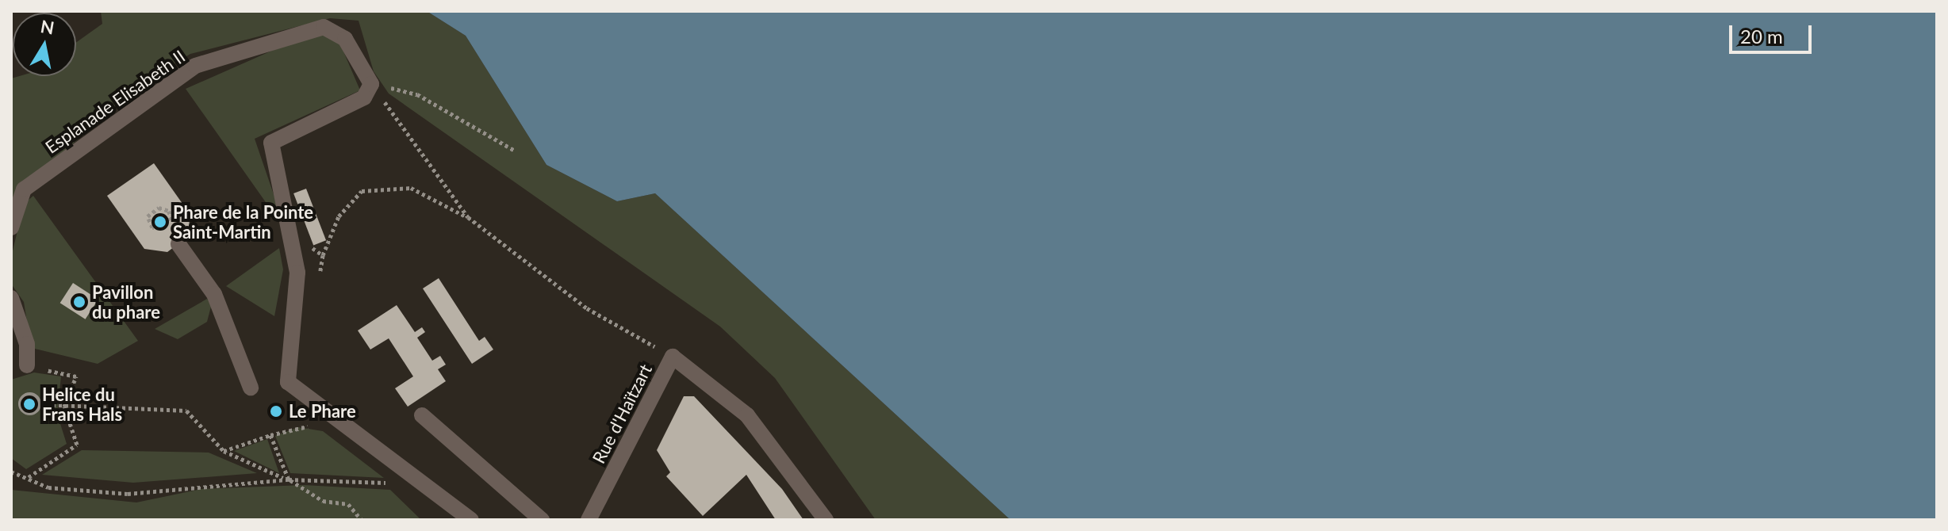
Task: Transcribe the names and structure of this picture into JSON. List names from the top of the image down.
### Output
{
  "streets": {
    "street": ["Esplanade Elisabeth II", "Rue d'Haïtzart"]
  },
  "places": [
    "Phare de la Pointe Saint-Martin",
    "Pavillon du phare",
    "Helice du Frans Hals",
    "Le Phare"
  ],
  "scale_bar": "20 m",
  "north": "top"
}
